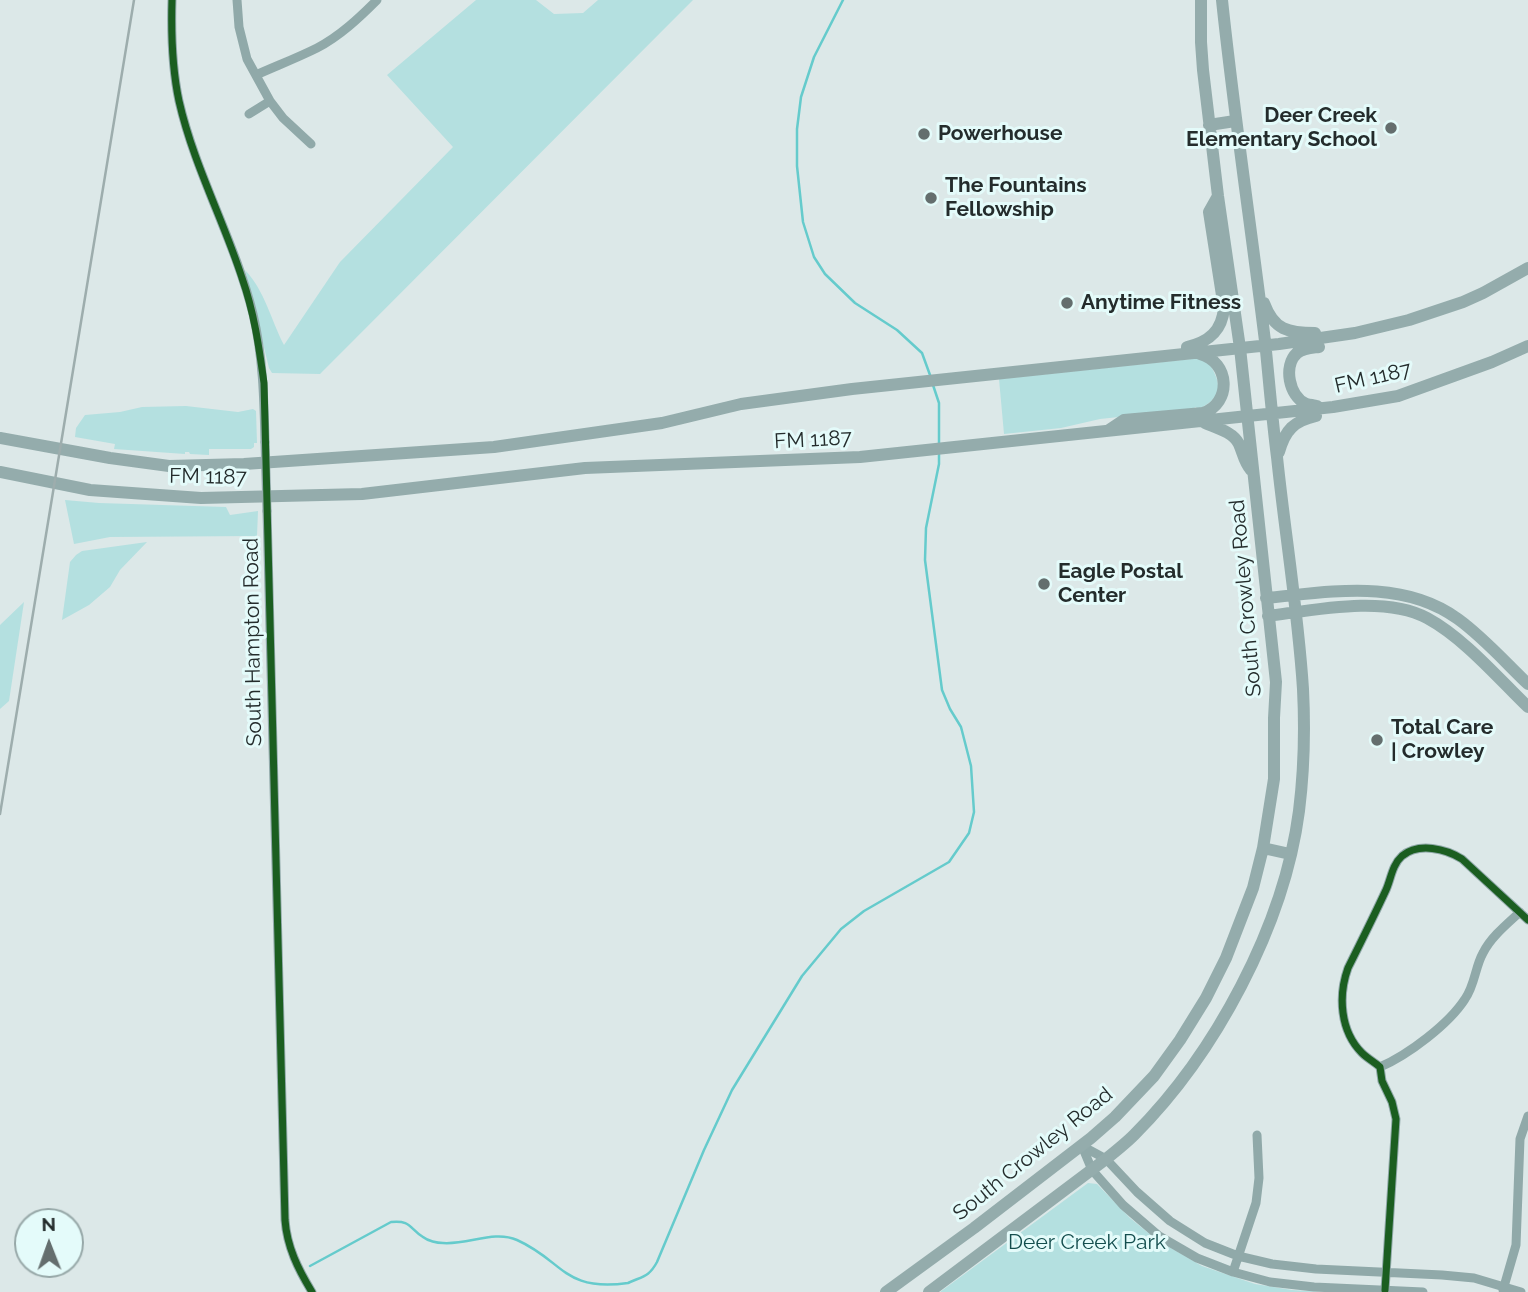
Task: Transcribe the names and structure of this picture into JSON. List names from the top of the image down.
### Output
{
  "streets": {
    "main road": ["FM 1187", "South Crowley Road"],
    "street": ["South Hampton Road"]
  },
  "crossings": [
    ["FM 1187", "South Crowley Road"]
  ],
  "parks": ["Deer Creek Park"],
  "places": [
    "Deer Creek Elementary School",
    "Powerhouse",
    "The Fountains Fellowship",
    "Anytime Fitness",
    "Eagle Postal Center",
    "Total Care | Crowley"
  ],
  "north": "top"
}
